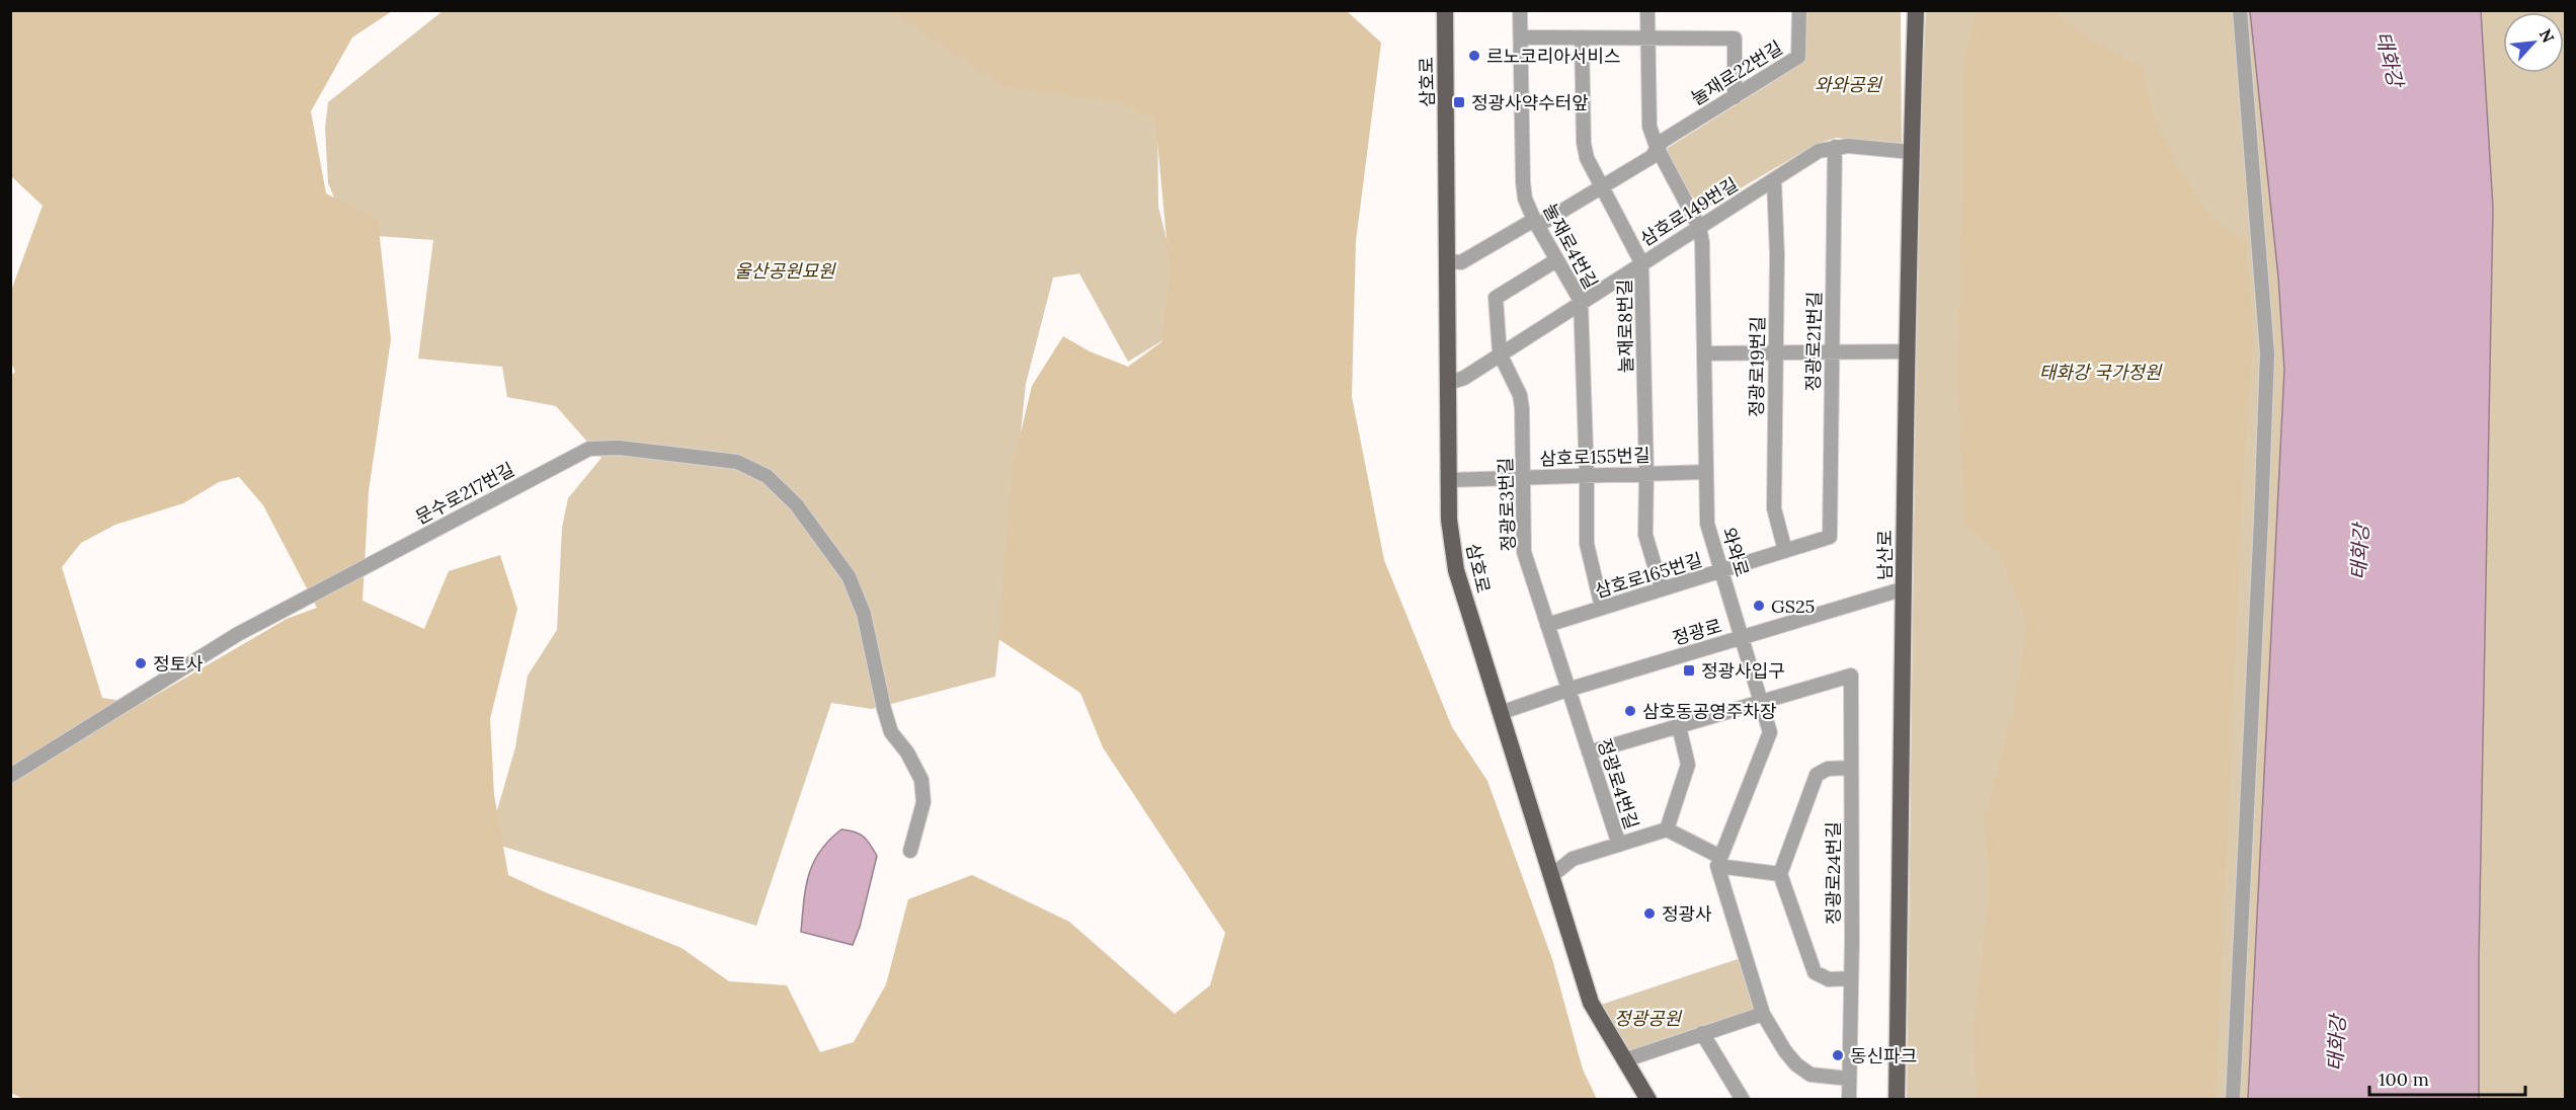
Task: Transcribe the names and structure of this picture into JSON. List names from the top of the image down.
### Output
{
  "streets": {
    "main road": ["삼호로", "남산로"],
    "street": [
      "눌재로22번길",
      "삼호로149번길",
      "눌재로4번길",
      "눌재로8번길",
      "정광로21번길",
      "정광로19번길",
      "삼호로155번길",
      "문수로217번길",
      "정광로3번길",
      "와와로",
      "삼호로165번길",
      "정광로",
      "정광로4번길",
      "정광로24번길"
    ]
  },
  "crossings": [
    ["눌재로22번길", "삼호로"],
    ["눌재로22번길", "눌재로4번길"],
    ["눌재로22번길", "눌재로8번길"],
    ["눌재로22번길", "와와로"],
    ["삼호로", "삼호로149번길"],
    ["삼호로", "삼호로155번길"],
    ["삼호로", "정광로"],
    ["삼호로149번길", "눌재로4번길"],
    ["삼호로149번길", "눌재로8번길"],
    ["삼호로149번길", "정광로21번길"],
    ["삼호로149번길", "정광로19번길"],
    ["삼호로149번길", "정광로3번길"],
    ["삼호로149번길", "와와로"],
    ["삼호로149번길", "남산로"],
    ["눌재로4번길", "삼호로155번길"],
    ["눌재로4번길", "삼호로165번길"],
    ["눌재로8번길", "삼호로155번길"],
    ["눌재로8번길", "삼호로165번길"],
    ["정광로21번길", "삼호로165번길"],
    ["정광로19번길", "삼호로165번길"],
    ["삼호로155번길", "정광로3번길"],
    ["삼호로155번길", "와와로"],
    ["정광로3번길", "삼호로165번길"],
    ["정광로3번길", "정광로"],
    ["정광로3번길", "정광로4번길"],
    ["와와로", "삼호로165번길"],
    ["와와로", "정광로"],
    ["와와로", "정광로24번길"],
    ["남산로", "정광로"],
    ["정광로", "정광로4번길"]
  ],
  "water": ["태화강"],
  "parks": [
    "와와공원",
    "울산공원묘원",
    "태화강 국가정원",
    "정광공원"
  ],
  "places": {
    "other": [
      "르노코리아서비스",
      "GS25",
      "정토사",
      "삼호동공영주차장",
      "정광사",
      "동신파크"
    ],
    "transit": ["정광사약수터앞", "정광사입구"]
  },
  "scale_bar": "100 m",
  "north": "top right"
}
